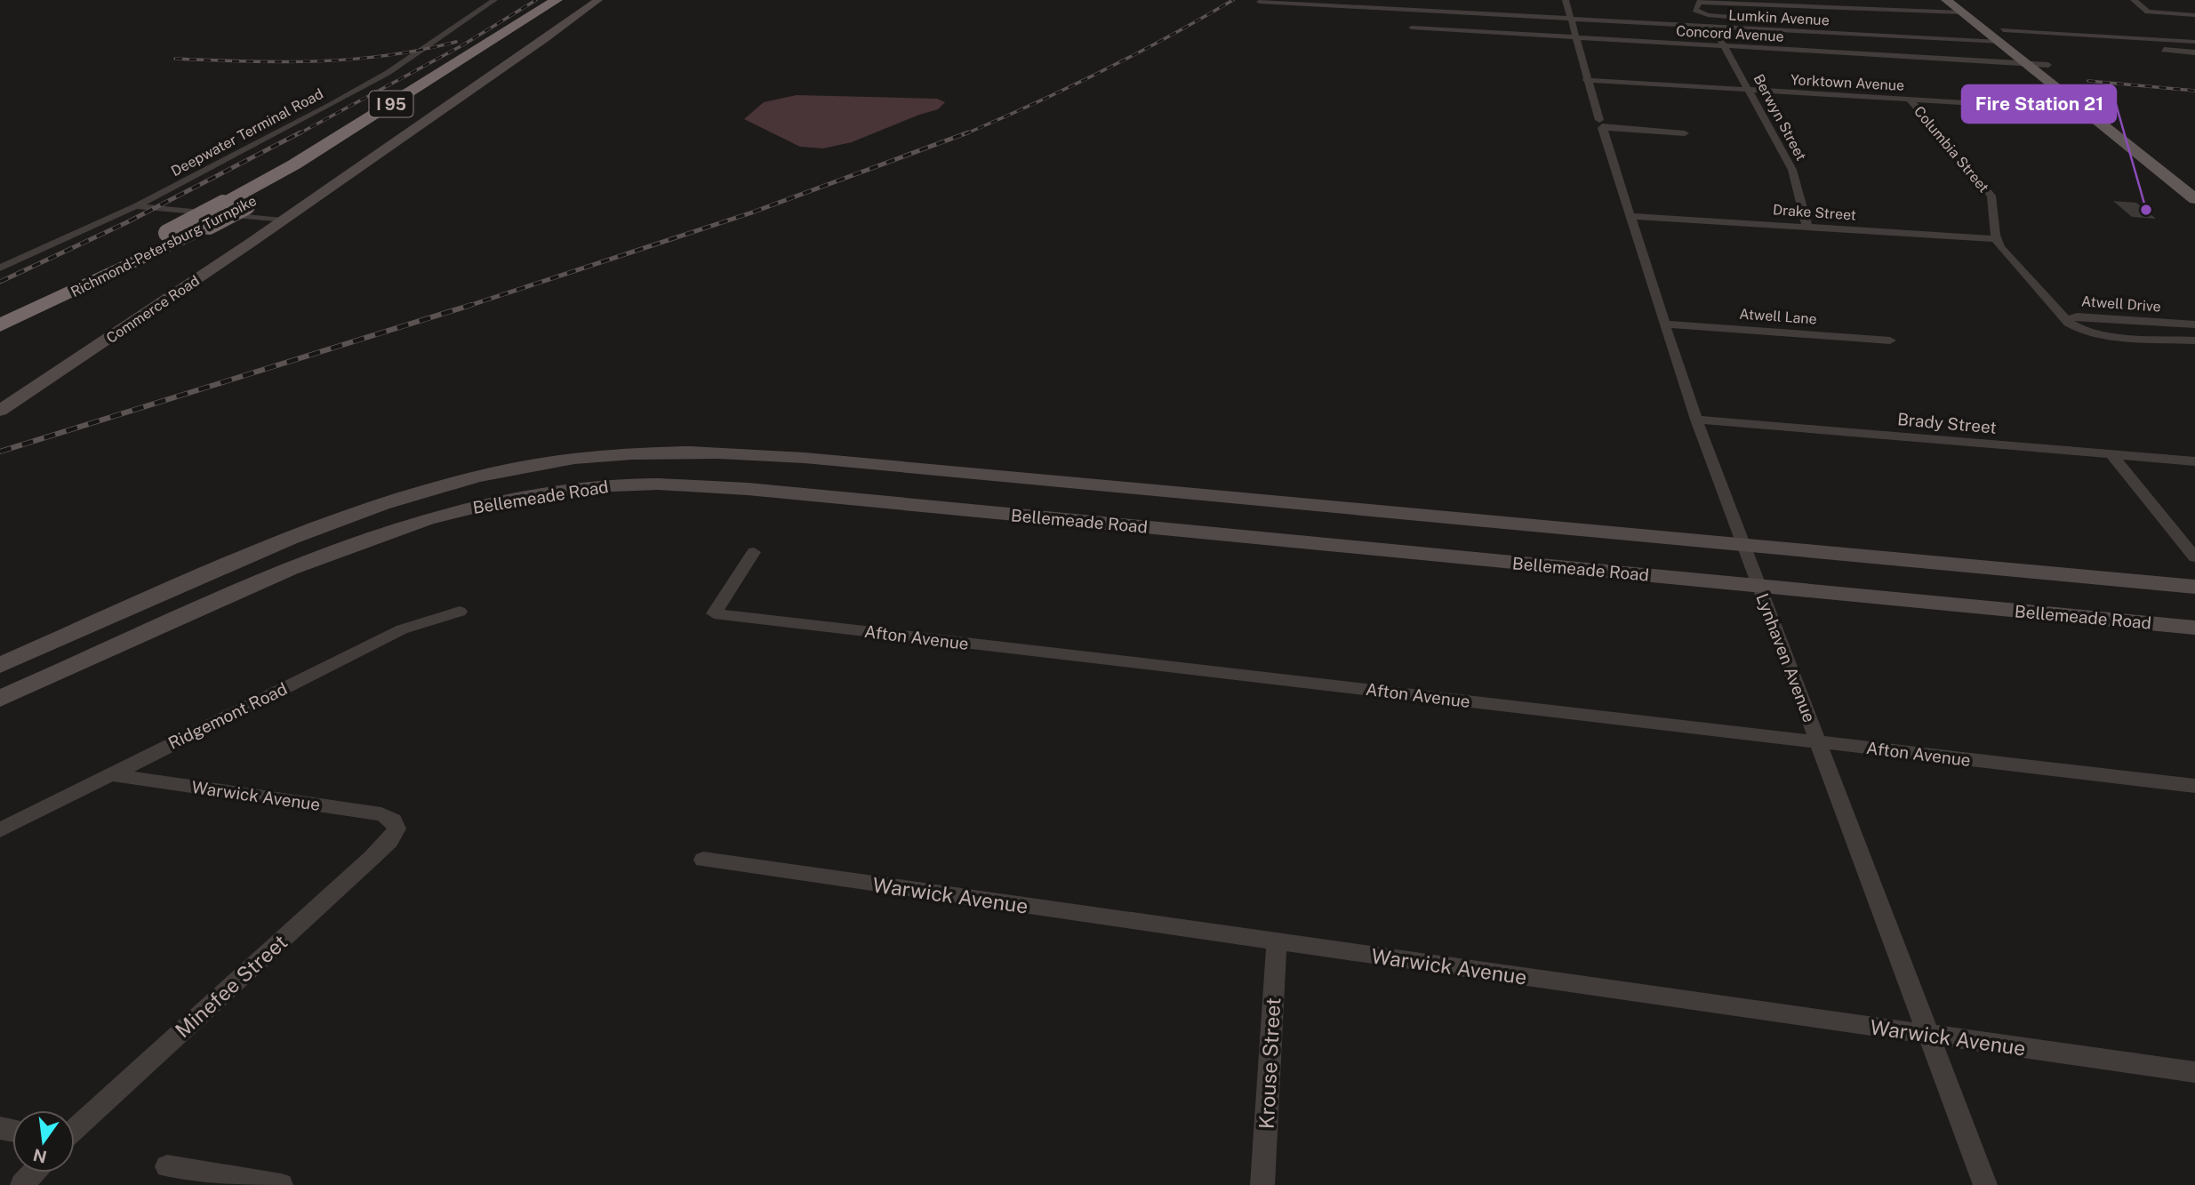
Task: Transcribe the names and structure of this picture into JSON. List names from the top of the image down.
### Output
{
  "streets": {
    "highway": ["I 95", "Richmond-Petersburg Turnpike"],
    "main road": ["Commerce Road", "Bellemeade Road"],
    "street": [
      "Lumkin Avenue",
      "Concord Avenue",
      "Yorktown Avenue",
      "Berwyn Street",
      "Deepwater Terminal Road",
      "Columbia Street",
      "Drake Street",
      "Atwell Drive",
      "Atwell Lane",
      "Brady Street",
      "Afton Avenue",
      "Lynhaven Avenue",
      "Ridgemont Road",
      "Warwick Avenue",
      "Minefee Street",
      "Krouse Street"
    ]
  },
  "crossings": [
    ["Lumkin Avenue", "Berwyn Street"],
    ["Lumkin Avenue", "Lynhaven Avenue"],
    ["Concord Avenue", "Berwyn Street"],
    ["Concord Avenue", "Lynhaven Avenue"],
    ["Yorktown Avenue", "Berwyn Street"],
    ["Yorktown Avenue", "Columbia Street"],
    ["Yorktown Avenue", "Lynhaven Avenue"],
    ["Berwyn Street", "Drake Street"],
    ["Columbia Street", "Drake Street"],
    ["Drake Street", "Lynhaven Avenue"],
    ["Atwell Lane", "Lynhaven Avenue"],
    ["Brady Street", "Lynhaven Avenue"],
    ["Bellemeade Road", "Lynhaven Avenue"],
    ["Afton Avenue", "Lynhaven Avenue"],
    ["Lynhaven Avenue", "Warwick Avenue"],
    ["Ridgemont Road", "Warwick Avenue"],
    ["Warwick Avenue", "Minefee Street"],
    ["Warwick Avenue", "Krouse Street"]
  ],
  "places": ["Fire Station 21"],
  "north": "bottom"
}
